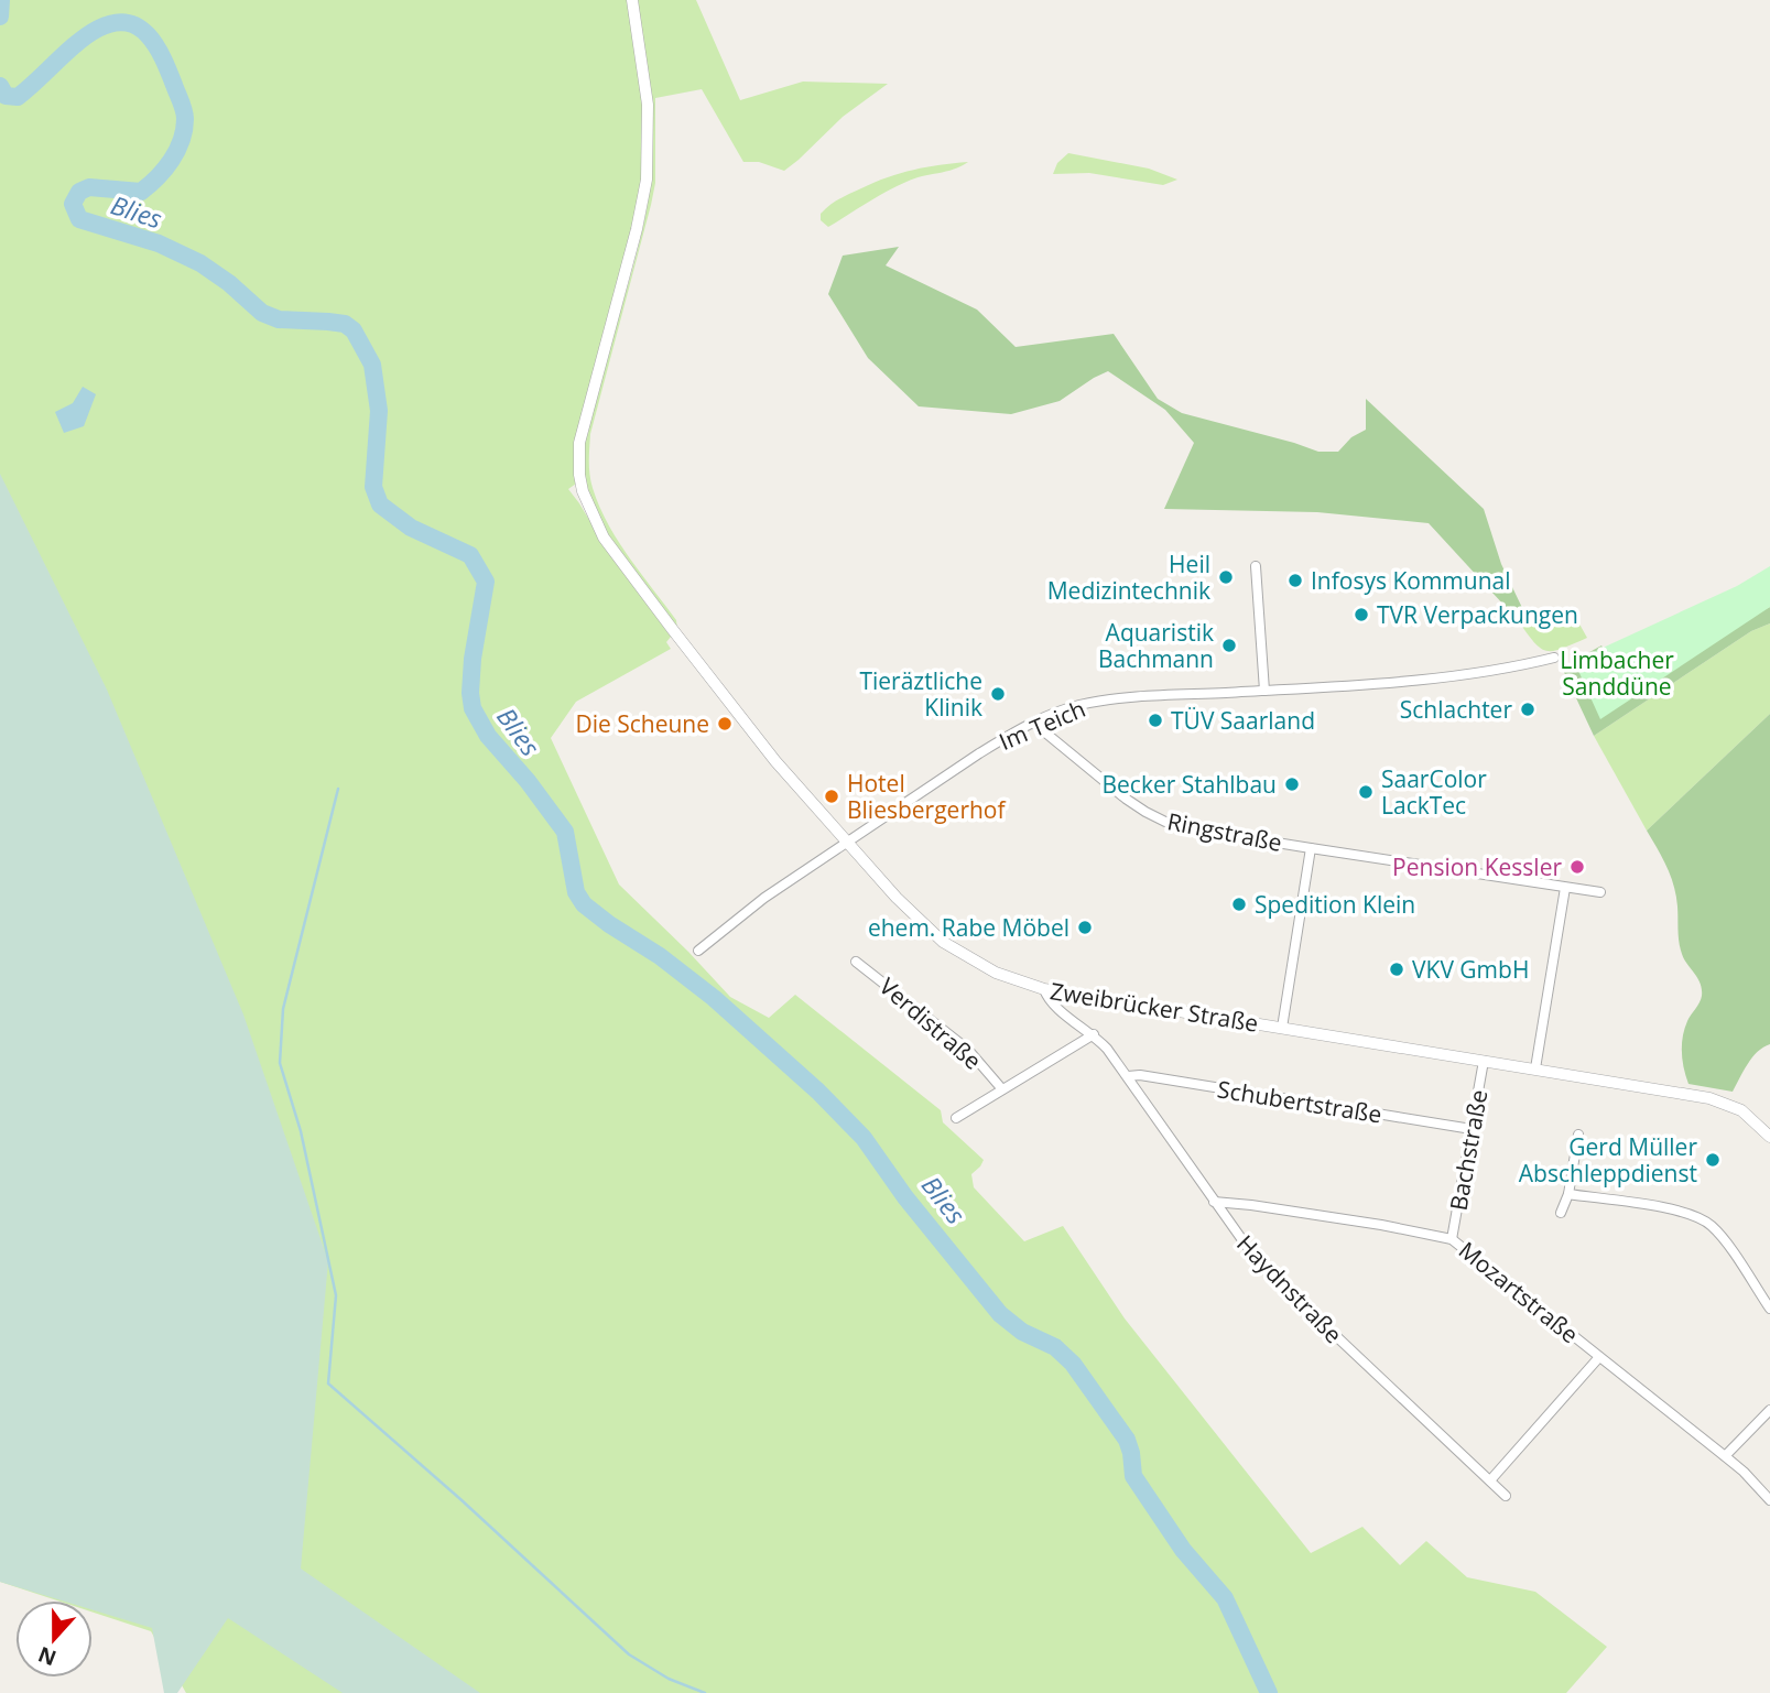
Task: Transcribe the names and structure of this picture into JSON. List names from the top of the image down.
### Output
{
  "streets": {
    "street": [
      "Im Teich",
      "Ringstraße",
      "Zweibrücker Straße",
      "Verdistraße",
      "Schubertstraße",
      "Bachstraße",
      "Haydnstraße",
      "Mozartstraße"
    ]
  },
  "crossings": [
    ["Im Teich", "Ringstraße"],
    ["Im Teich", "Zweibrücker Straße"],
    ["Ringstraße", "Zweibrücker Straße"],
    ["Zweibrücker Straße", "Bachstraße"],
    ["Zweibrücker Straße", "Haydnstraße"],
    ["Schubertstraße", "Bachstraße"],
    ["Schubertstraße", "Haydnstraße"],
    ["Bachstraße", "Mozartstraße"],
    ["Haydnstraße", "Mozartstraße"]
  ],
  "water": ["Blies"],
  "parks": ["Limbacher Sanddüne"],
  "places": [
    "Heil Medizintechnik",
    "Infosys Kommunal",
    "TVR Verpackungen",
    "Aquaristik Bachmann",
    "Tieräztliche Klinik",
    "Schlachter",
    "TÜV Saarland",
    "Die Scheune",
    "Becker Stahlbau",
    "SaarColor LackTec",
    "Hotel Bliesbergerhof",
    "Pension Kessler",
    "Spedition Klein",
    "ehem. Rabe Möbel",
    "VKV GmbH",
    "Gerd Müller Abschleppdienst"
  ],
  "north": "bottom"
}
